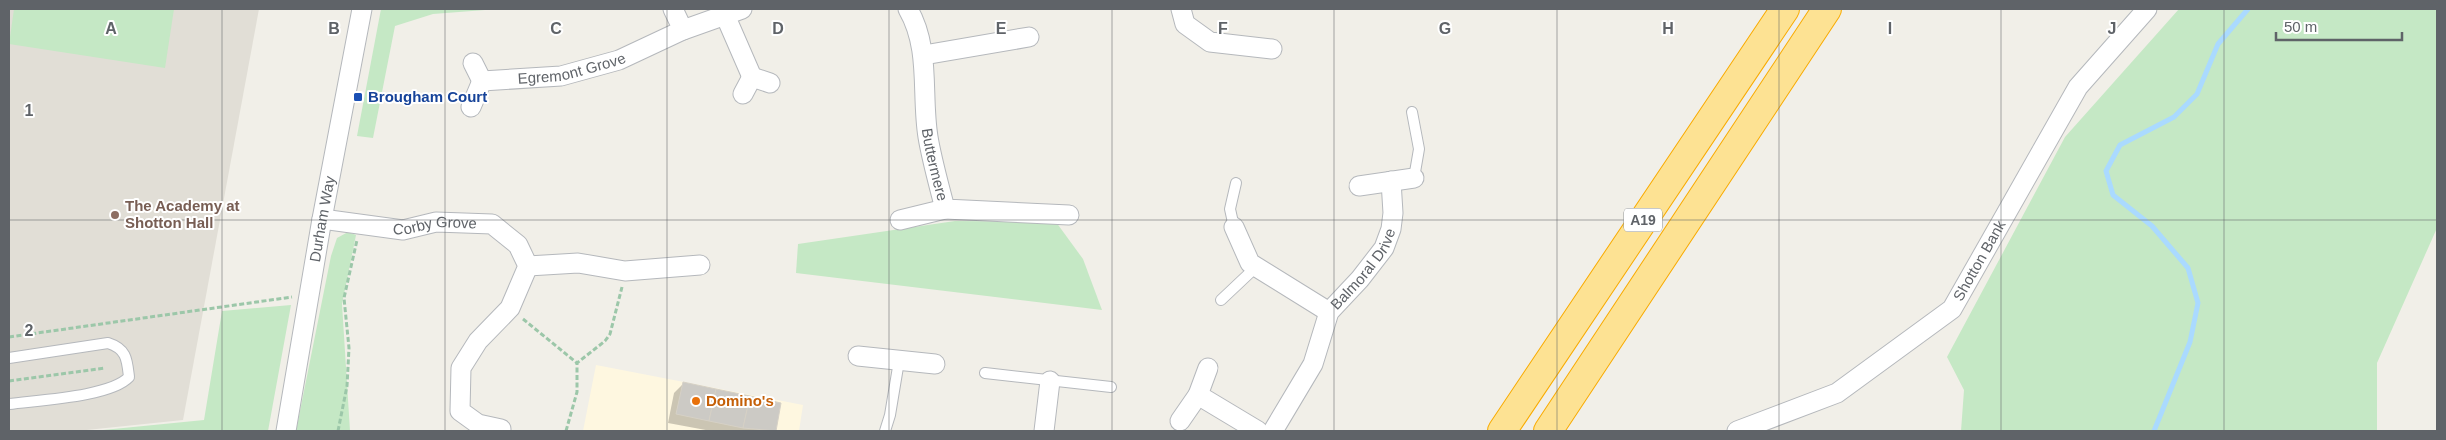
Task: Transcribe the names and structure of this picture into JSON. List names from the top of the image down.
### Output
{
  "streets": {
    "highway": ["A19"],
    "street": [
      "Egremont Grove",
      "Buttermere",
      "Durham Way",
      "Corby Grove",
      "Shotton Bank",
      "Balmoral Drive"
    ]
  },
  "crossings": [
    ["Durham Way", "Corby Grove"]
  ],
  "places": {
    "transit": ["Brougham Court"],
    "other": ["The Academy at Shotton Hall", "Domino's"]
  },
  "scale_bar": "50 m",
  "grid": {
    "columns": [
      "A",
      "B",
      "C",
      "D",
      "E",
      "F",
      "G",
      "H",
      "I",
      "J"
    ],
    "rows": ["1", "2"]
  }
}
